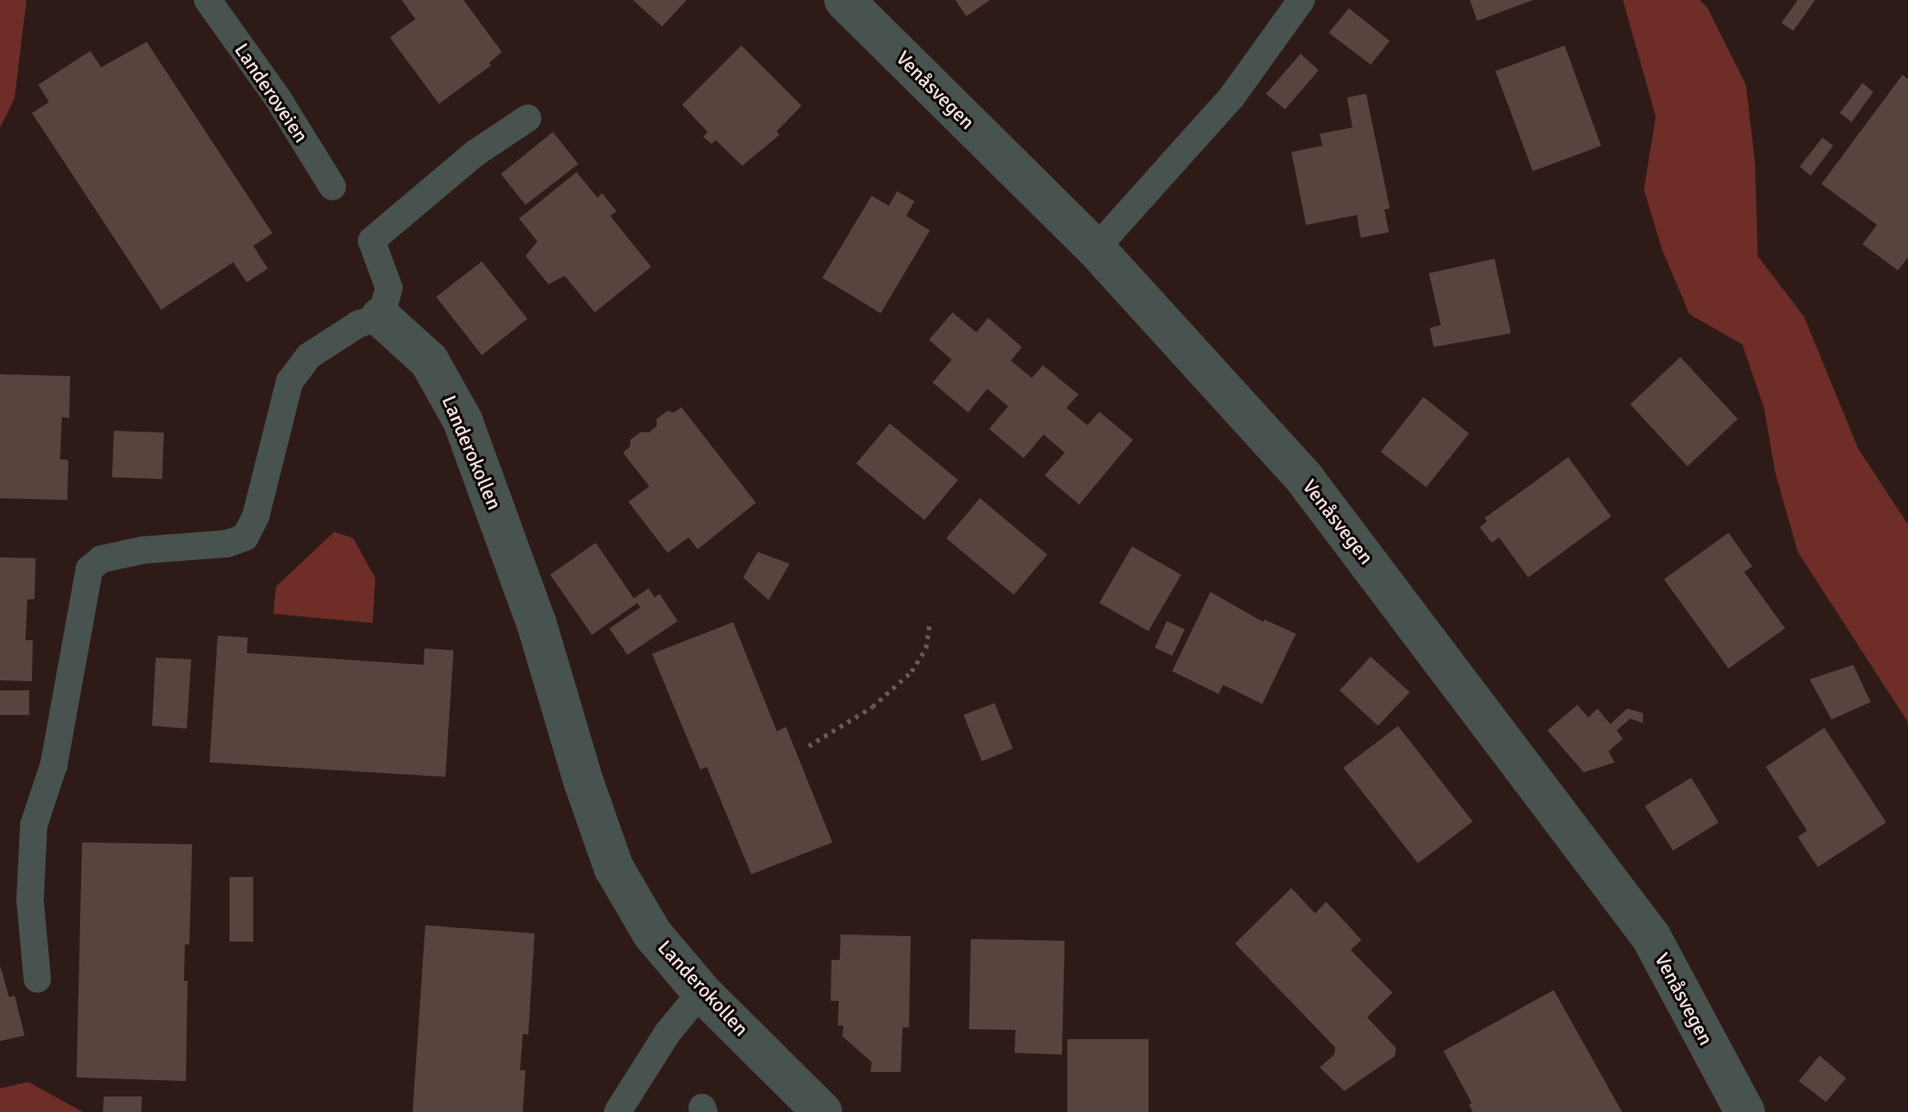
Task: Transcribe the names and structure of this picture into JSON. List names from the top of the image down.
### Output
{
  "streets": {
    "street": ["Venåsvegen", "Landerokollen"],
    "lane": ["Landeroveien"]
  }
}
